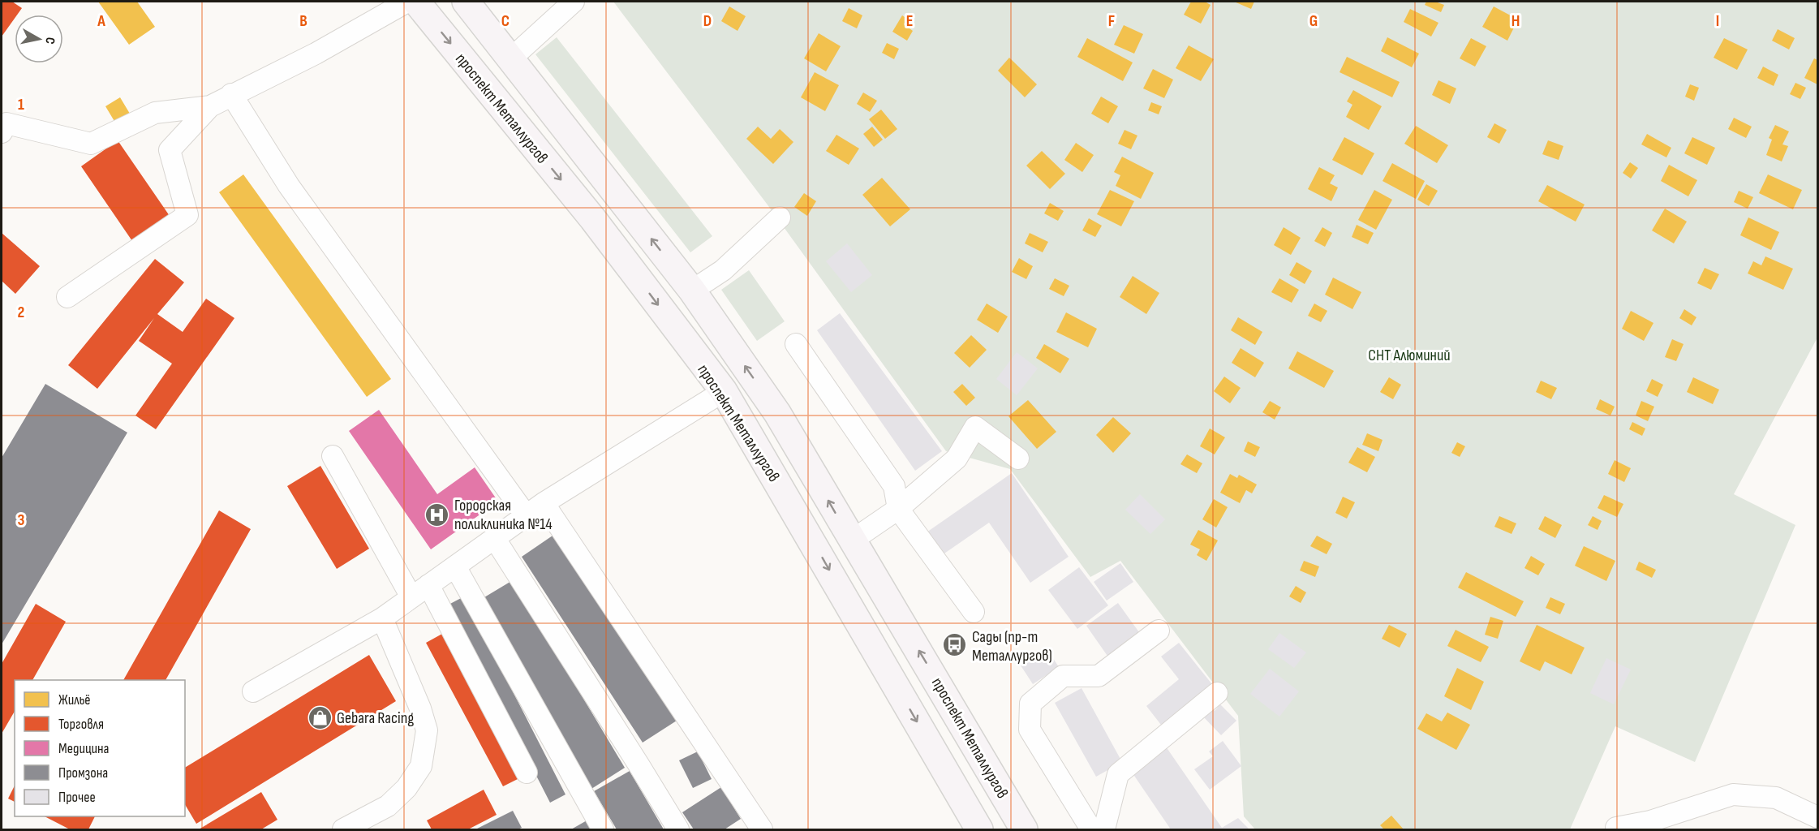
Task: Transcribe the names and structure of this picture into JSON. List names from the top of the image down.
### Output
{
  "streets": {
    "main road": ["проспект Металлургов"]
  },
  "parks": ["СНТ Алюминий"],
  "places": {
    "hospital": ["Городская поликлиника №14"],
    "bus stop": ["Сады (пр-т Металлургов)"],
    "shop": ["Gebara Racing"]
  },
  "legend": [
    "Жильё",
    "Торговля",
    "Медицина",
    "Промзона",
    "Прочее"
  ],
  "north": "right",
  "grid": {
    "columns": [
      "A",
      "B",
      "C",
      "D",
      "E",
      "F",
      "G",
      "H",
      "I"
    ],
    "rows": ["1", "2", "3"]
  }
}
